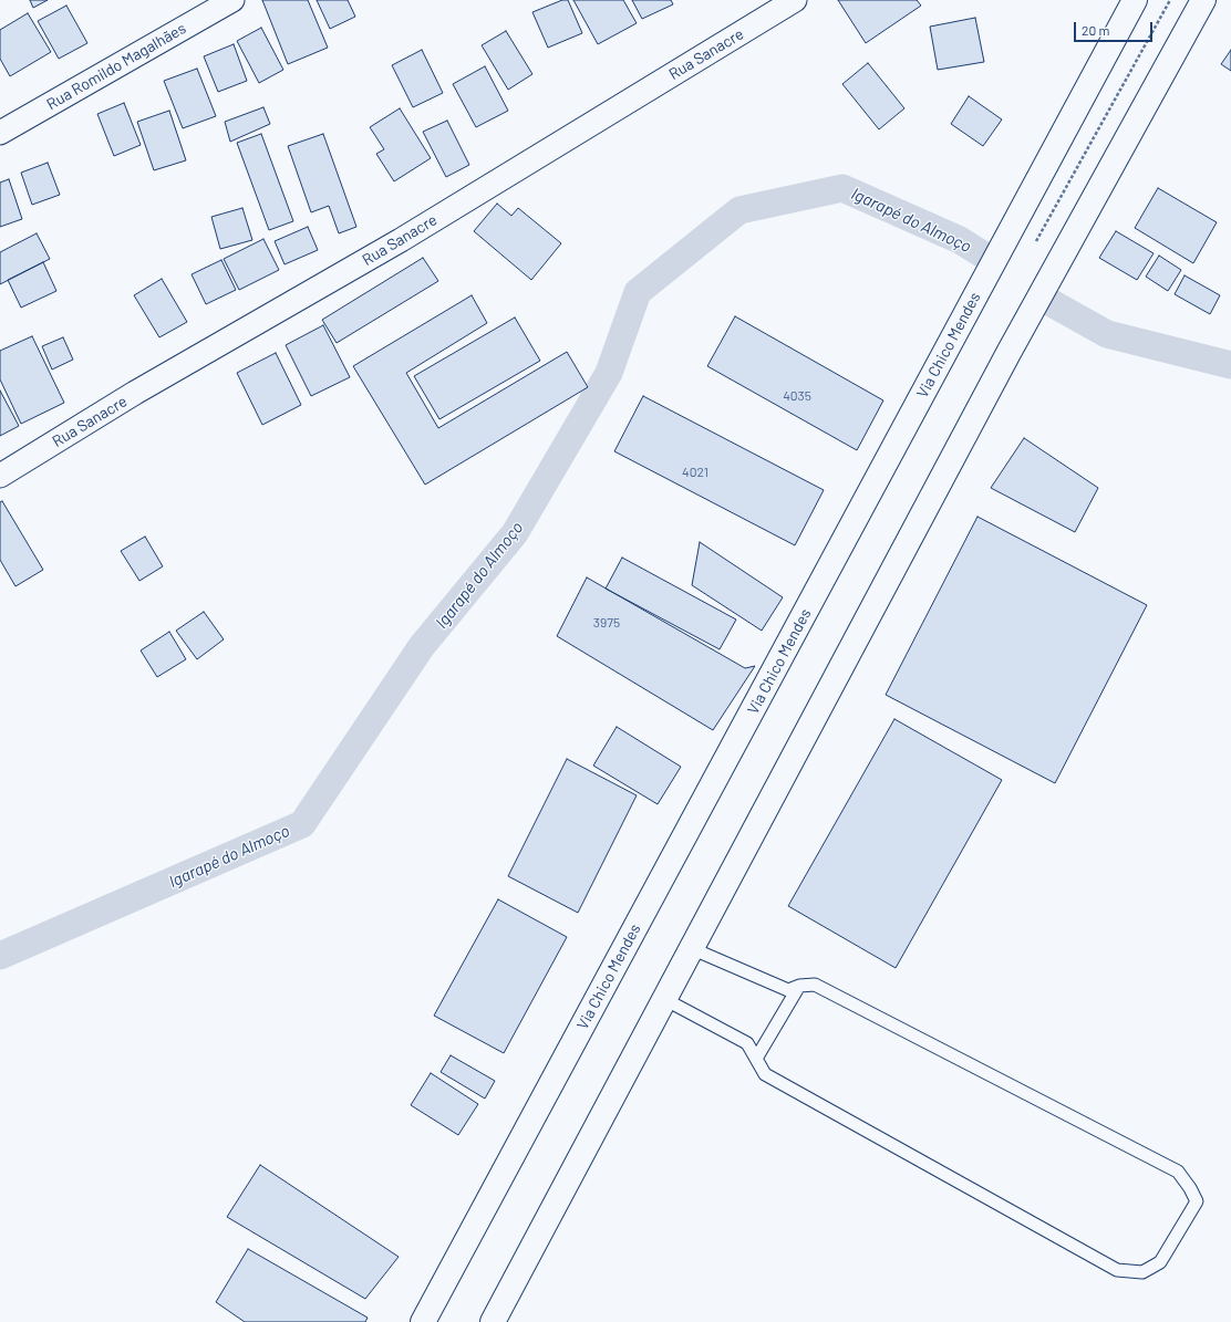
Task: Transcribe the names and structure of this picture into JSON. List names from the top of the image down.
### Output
{
  "streets": {
    "main road": ["Via Chico Mendes"],
    "street": ["Rua Sanacre", "Rua Romildo Magalhães"]
  },
  "water": ["Igarapé do Almoço"],
  "house_numbers": ["4035", "4021", "3975"],
  "scale_bar": "20 m"
}
